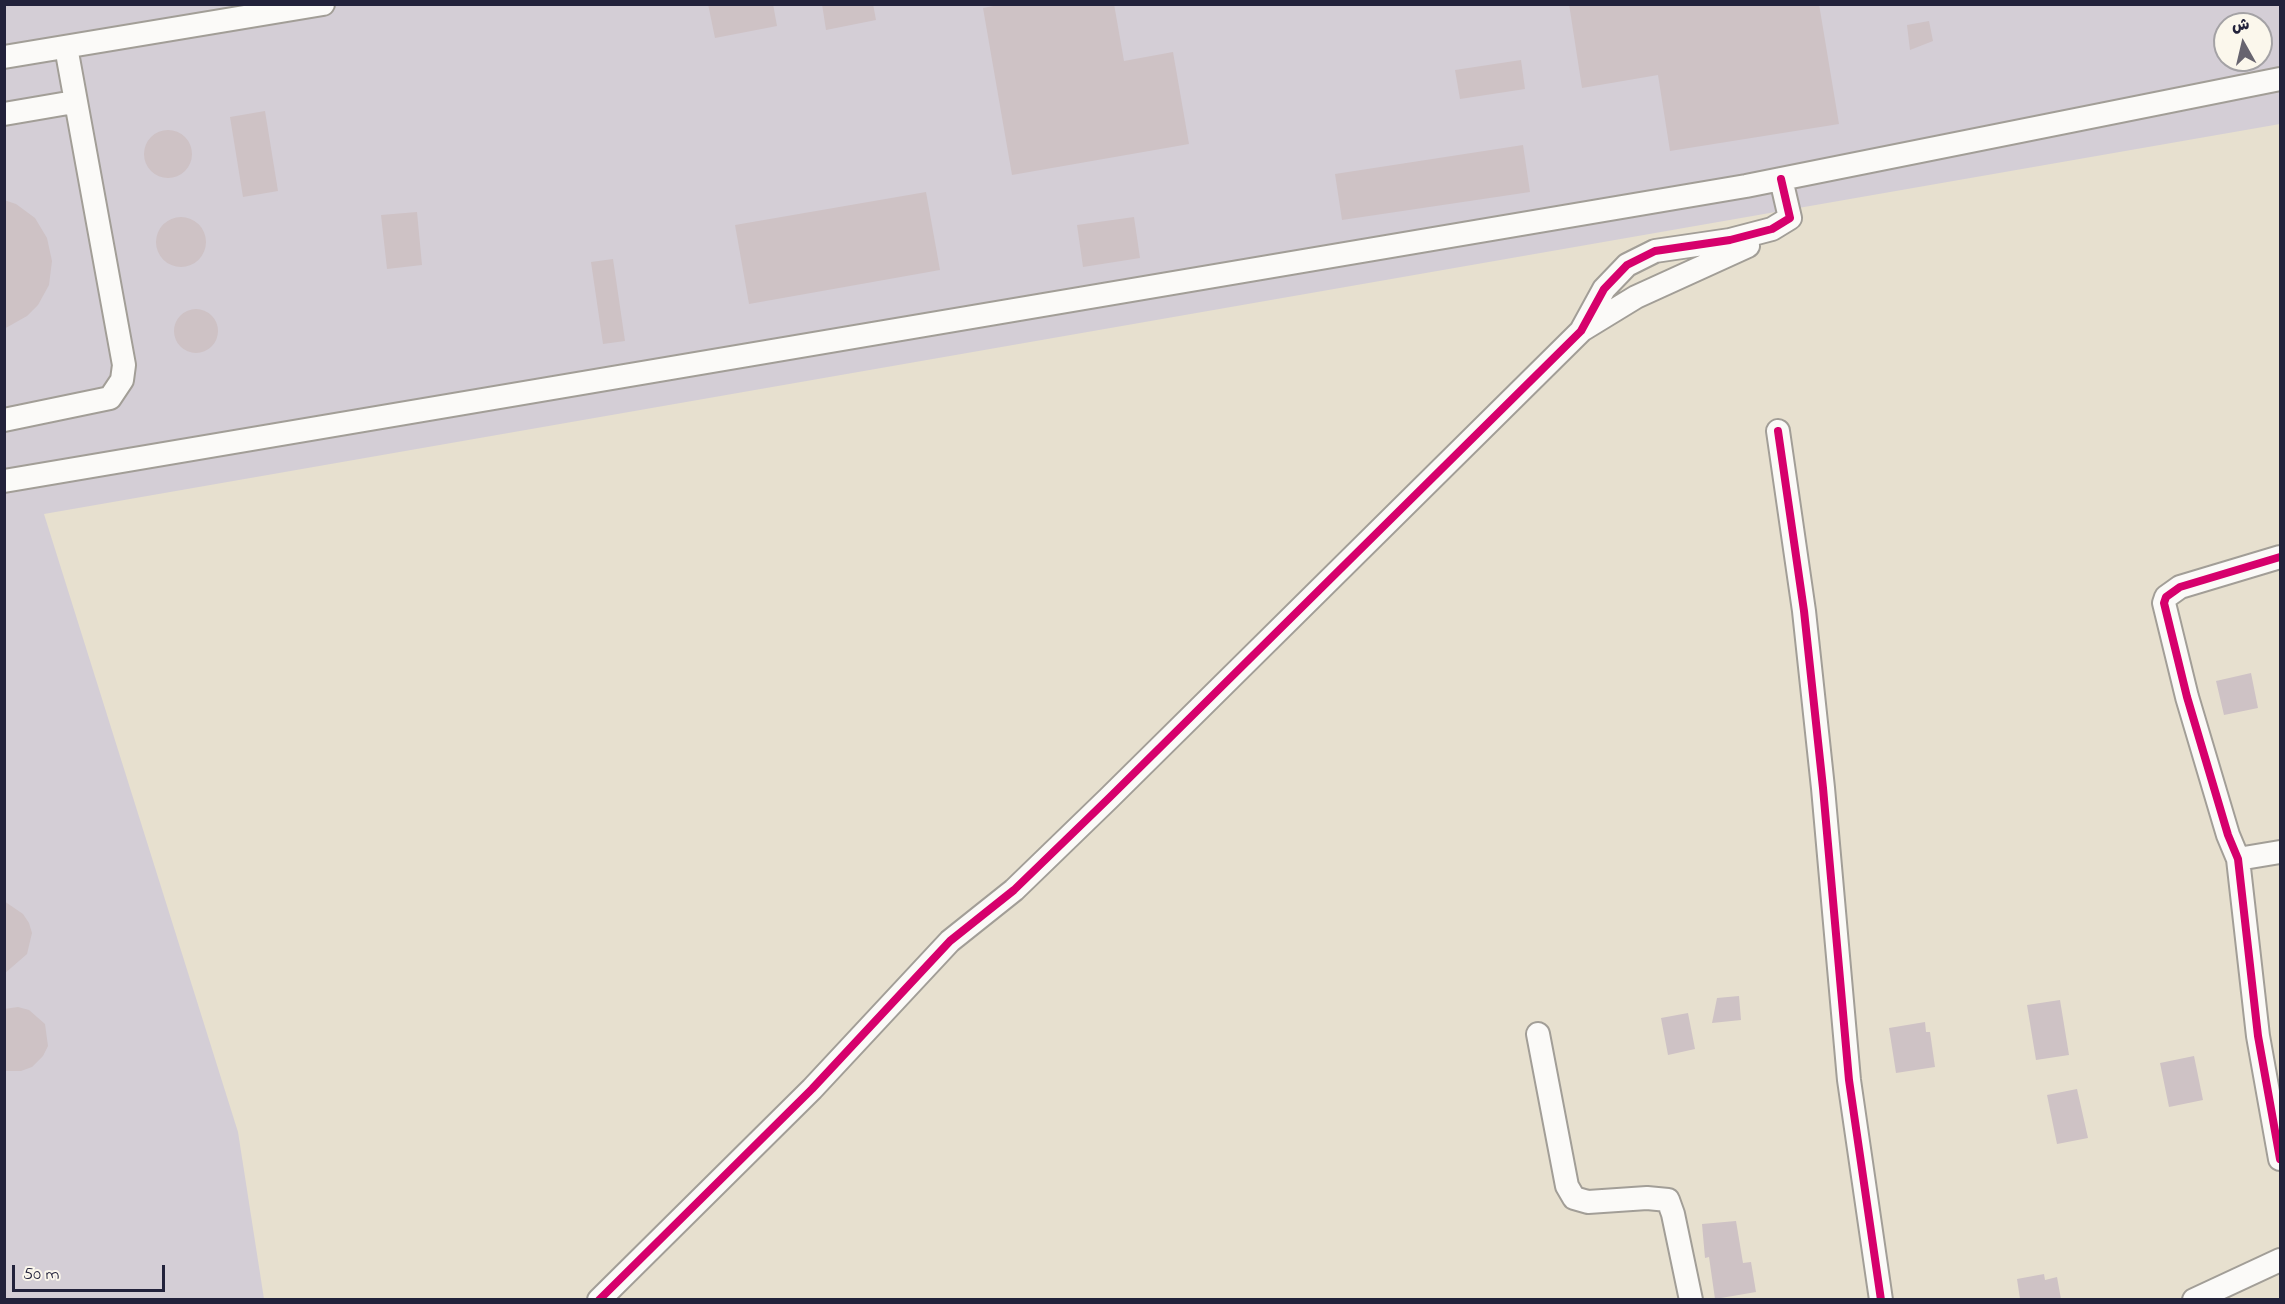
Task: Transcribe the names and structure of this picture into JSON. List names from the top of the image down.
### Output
{
  "scale_bar": "50 m",
  "north": "top"
}
